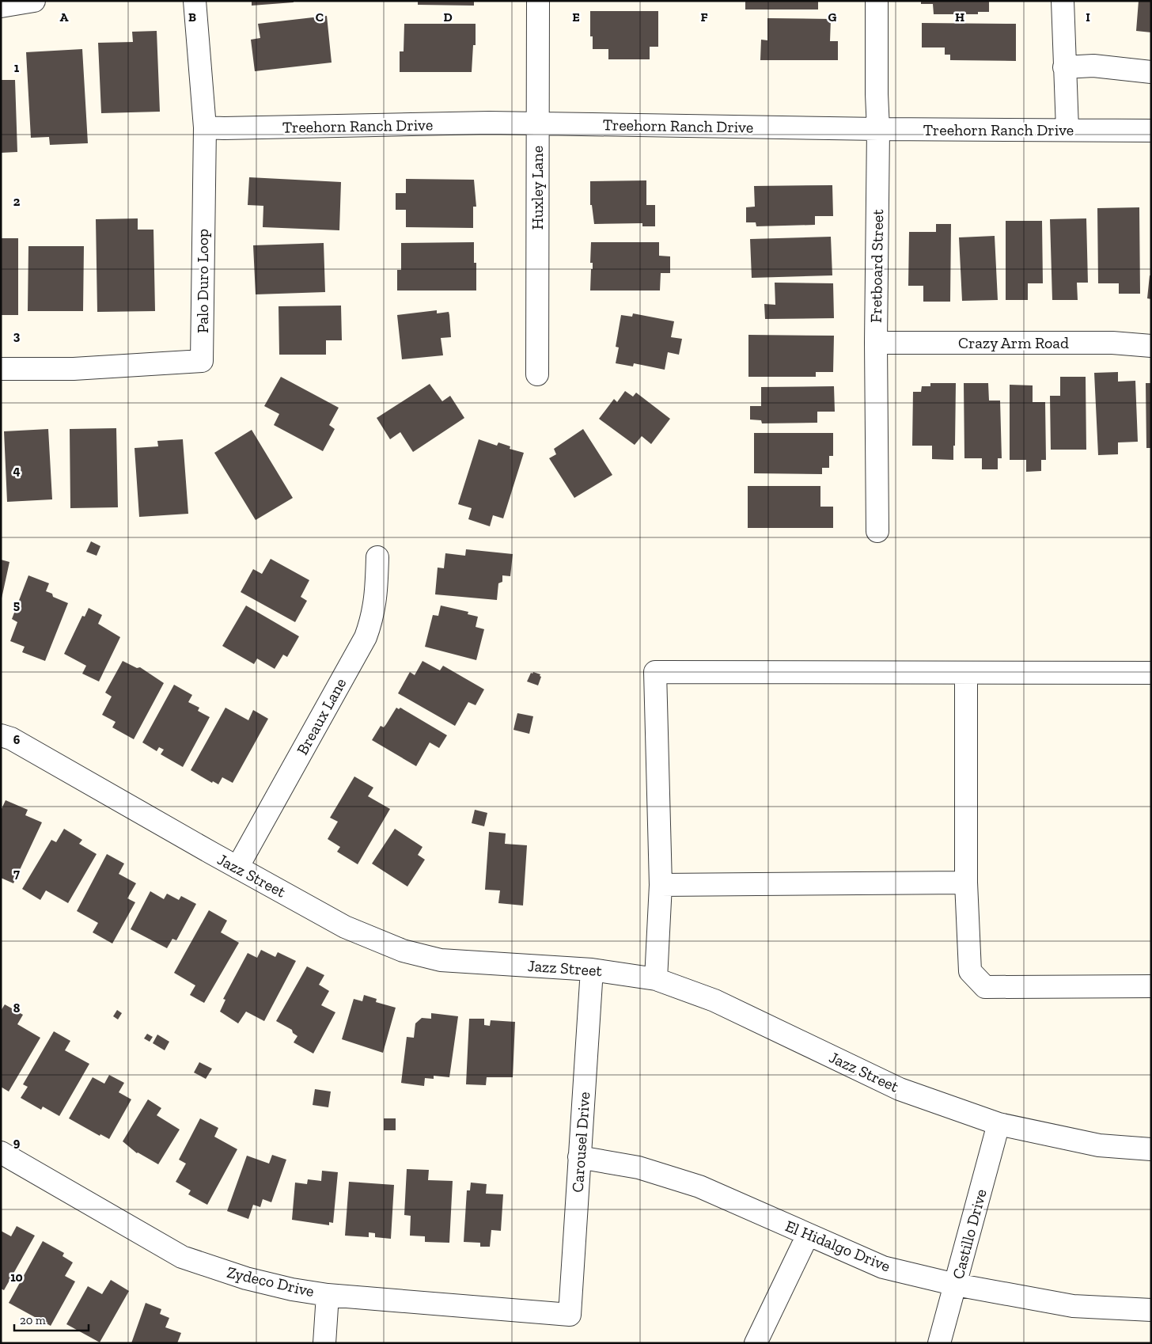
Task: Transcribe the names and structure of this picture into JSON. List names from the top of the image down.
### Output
{
  "streets": {
    "street": [
      "Treehorn Ranch Drive",
      "Huxley Lane",
      "Fretboard Street",
      "Palo Duro Loop",
      "Crazy Arm Road",
      "Breaux Lane",
      "Jazz Street",
      "Carousel Drive",
      "Castillo Drive",
      "El Hidalgo Drive",
      "Zydeco Drive"
    ]
  },
  "crossings": [
    ["Treehorn Ranch Drive", "Huxley Lane"],
    ["Treehorn Ranch Drive", "Fretboard Street"],
    ["Treehorn Ranch Drive", "Palo Duro Loop"],
    ["Fretboard Street", "Crazy Arm Road"],
    ["Breaux Lane", "Jazz Street"],
    ["Jazz Street", "Carousel Drive"],
    ["Jazz Street", "Castillo Drive"],
    ["Carousel Drive", "El Hidalgo Drive"],
    ["Carousel Drive", "Zydeco Drive"],
    ["Castillo Drive", "El Hidalgo Drive"]
  ],
  "scale_bar": "20 m",
  "grid": {
    "columns": [
      "A",
      "B",
      "C",
      "D",
      "E",
      "F",
      "G",
      "H",
      "I"
    ],
    "rows": [
      "1",
      "2",
      "3",
      "4",
      "5",
      "6",
      "7",
      "8",
      "9",
      "10"
    ]
  }
}
